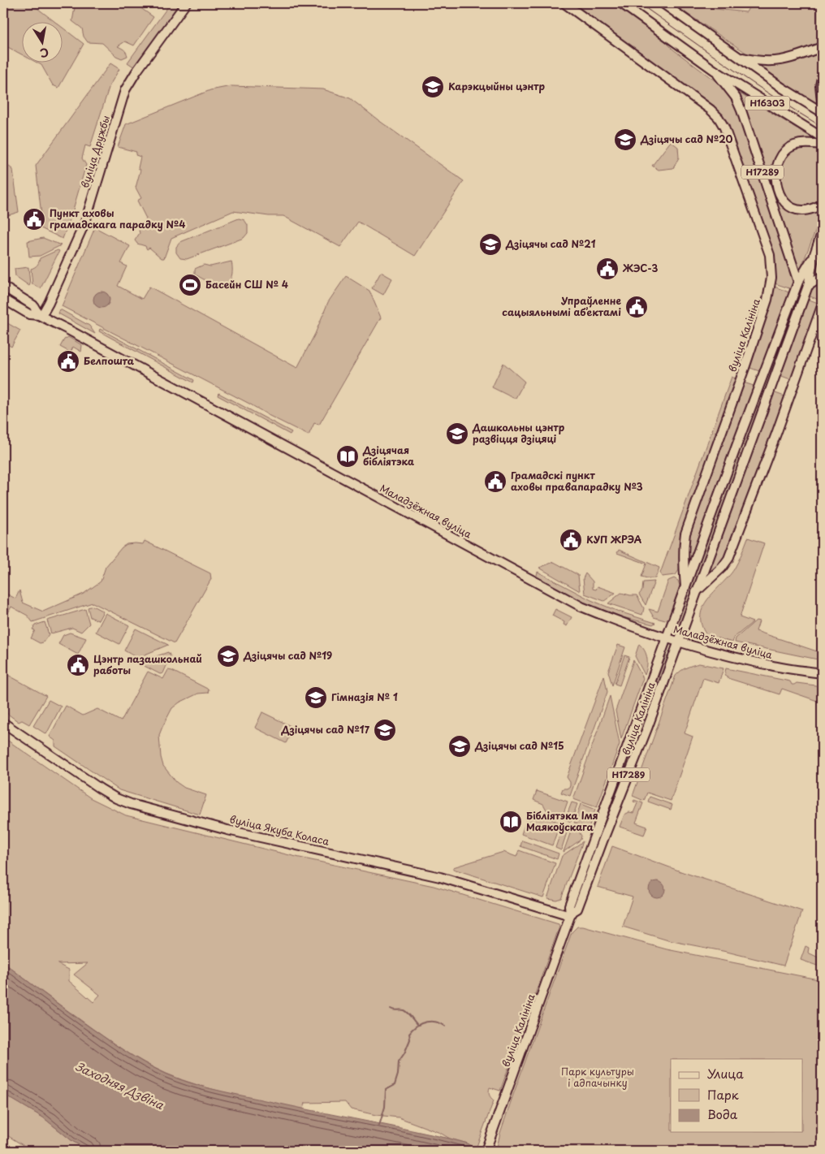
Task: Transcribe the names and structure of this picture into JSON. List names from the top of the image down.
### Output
{
  "streets": {
    "main road": [
      "Н16303",
      "вуліца Дружбы",
      "Н17289",
      "вуліца Калініна",
      "Маладзёжная вуліца",
      "вуліца Якуба Коласа"
    ]
  },
  "crossings": [
    ["Н16303", "Н17289"],
    ["вуліца Дружбы", "Маладзёжная вуліца"],
    ["Н17289", "вуліца Калініна"],
    ["вуліца Калініна", "Маладзёжная вуліца"],
    ["вуліца Калініна", "вуліца Якуба Коласа"]
  ],
  "water": ["Заходняя Дзвіна"],
  "parks": ["Парк культуры і адпачынку"],
  "places": {
    "school or university": [
      "Карэкцыйны цэнтр",
      "Дзіцячы сад №20",
      "Дзіцячы сад №21",
      "Дашкольны цэнтр развіцця дзіцяці",
      "Дзіцячы сад №19",
      "Гімназія № 1",
      "Дзіцячы сад №17",
      "Дзіцячы сад №15"
    ],
    "public building": [
      "Пункт аховы грамадскага парадку №4",
      "ЖЭС-3",
      "Упраўленне сацыяльнымі абʼектамі",
      "Белпошта",
      "Грамадскі пункт аховы правапарадку №3",
      "КУП ЖРЭА",
      "Цэнтр пазашкольнай работы"
    ],
    "sports": ["Басейн СШ № 4"],
    "library": ["Дзіцячая бібліятэка", "Бібліятэка Імя Маякоўскага"]
  },
  "legend": ["Улица", "Парк", "Вода"],
  "north": "bottom"
}
